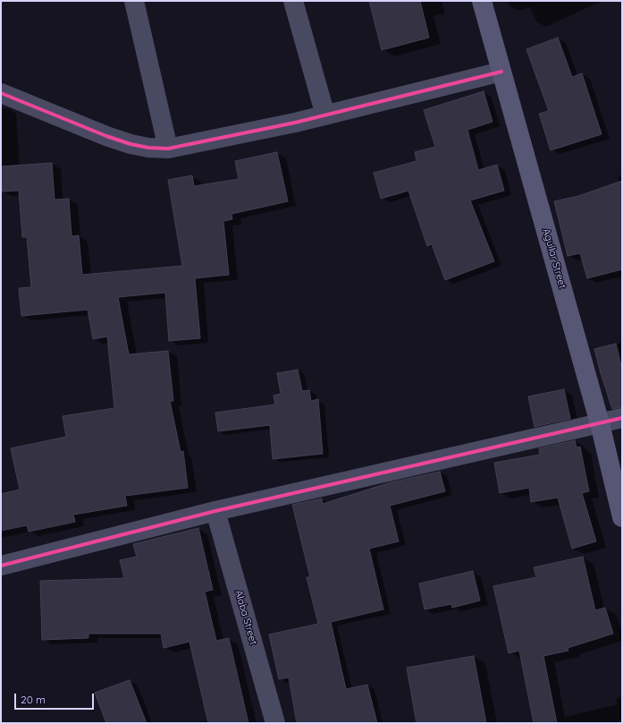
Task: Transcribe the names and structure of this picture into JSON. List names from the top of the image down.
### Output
{
  "streets": {
    "main road": ["Aguilar Street"],
    "street": ["Alaba Street"]
  },
  "scale_bar": "20 m"
}
